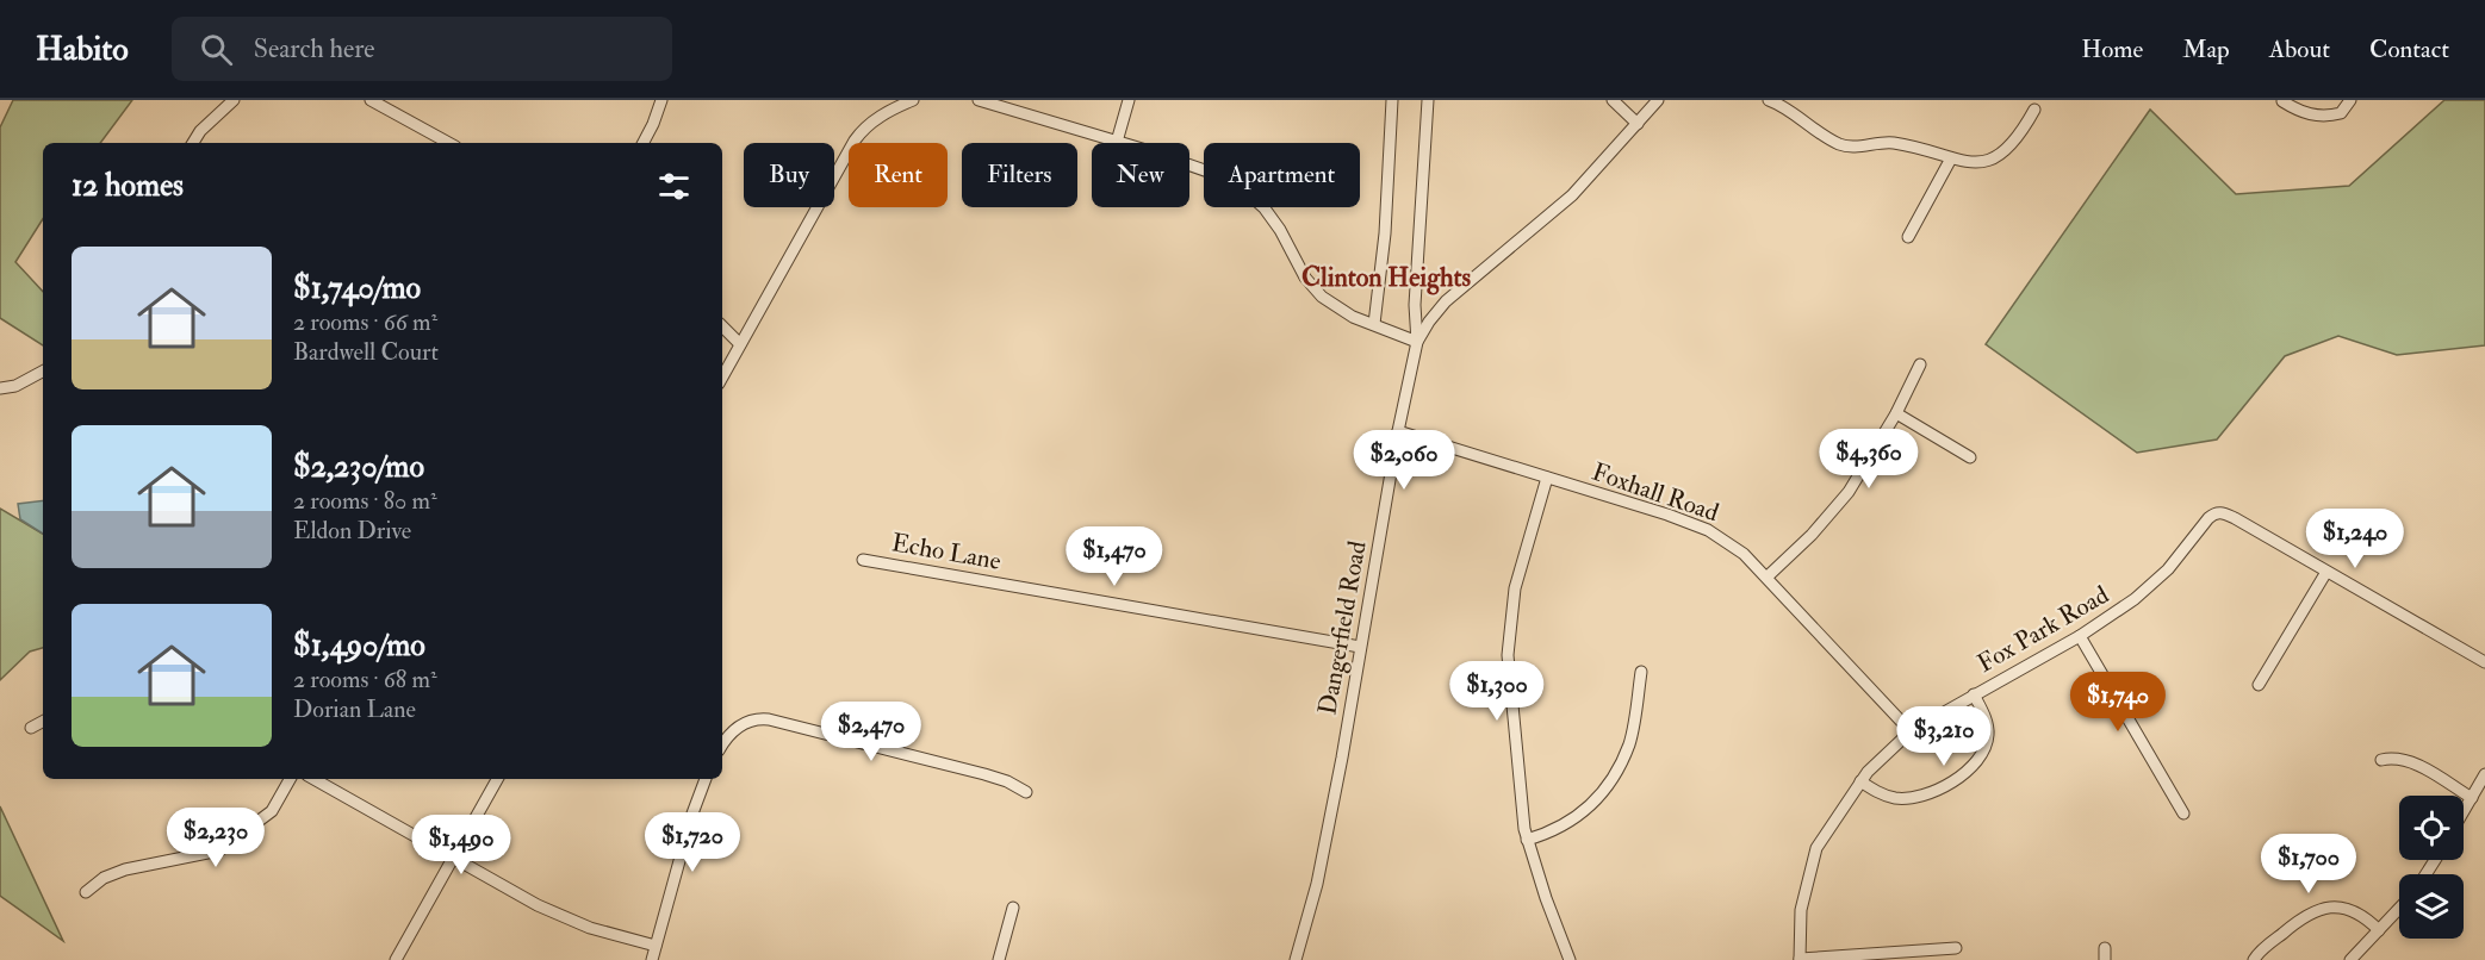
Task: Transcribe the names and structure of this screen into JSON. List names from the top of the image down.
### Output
{
  "streets": {
    "street": [
      "Foxhall Road",
      "Echo Lane",
      "Dangerfield Road",
      "Fox Park Road"
    ]
  },
  "crossings": [
    ["Foxhall Road", "Dangerfield Road"],
    ["Foxhall Road", "Fox Park Road"],
    ["Echo Lane", "Dangerfield Road"]
  ],
  "districts": ["Clinton Heights"],
  "page": {
    "header": "Habito",
    "search": "Search here",
    "nav": [
      "Home",
      "Map",
      "About",
      "Contact"
    ],
    "chip": [
      "Buy",
      "Rent",
      "Filters",
      "New",
      "Apartment"
    ],
    "heading": "12 homes",
    "list": [
      {
        "name": "$1,740/mo",
        "note": "2 rooms · 66 m² · Bardwell Court"
      },
      {
        "name": "$2,230/mo",
        "note": "2 rooms · 80 m² · Eldon Drive"
      },
      {
        "name": "$1,490/mo",
        "note": "2 rooms · 68 m² · Dorian Lane"
      }
    ],
    "price": [
      "$4,360",
      "$2,060",
      "$1,240",
      "$1,470",
      "$1,300",
      "$1,740",
      "$2,470",
      "$3,210",
      "$2,230",
      "$1,720",
      "$1,490",
      "$1,700"
    ]
  }
}
